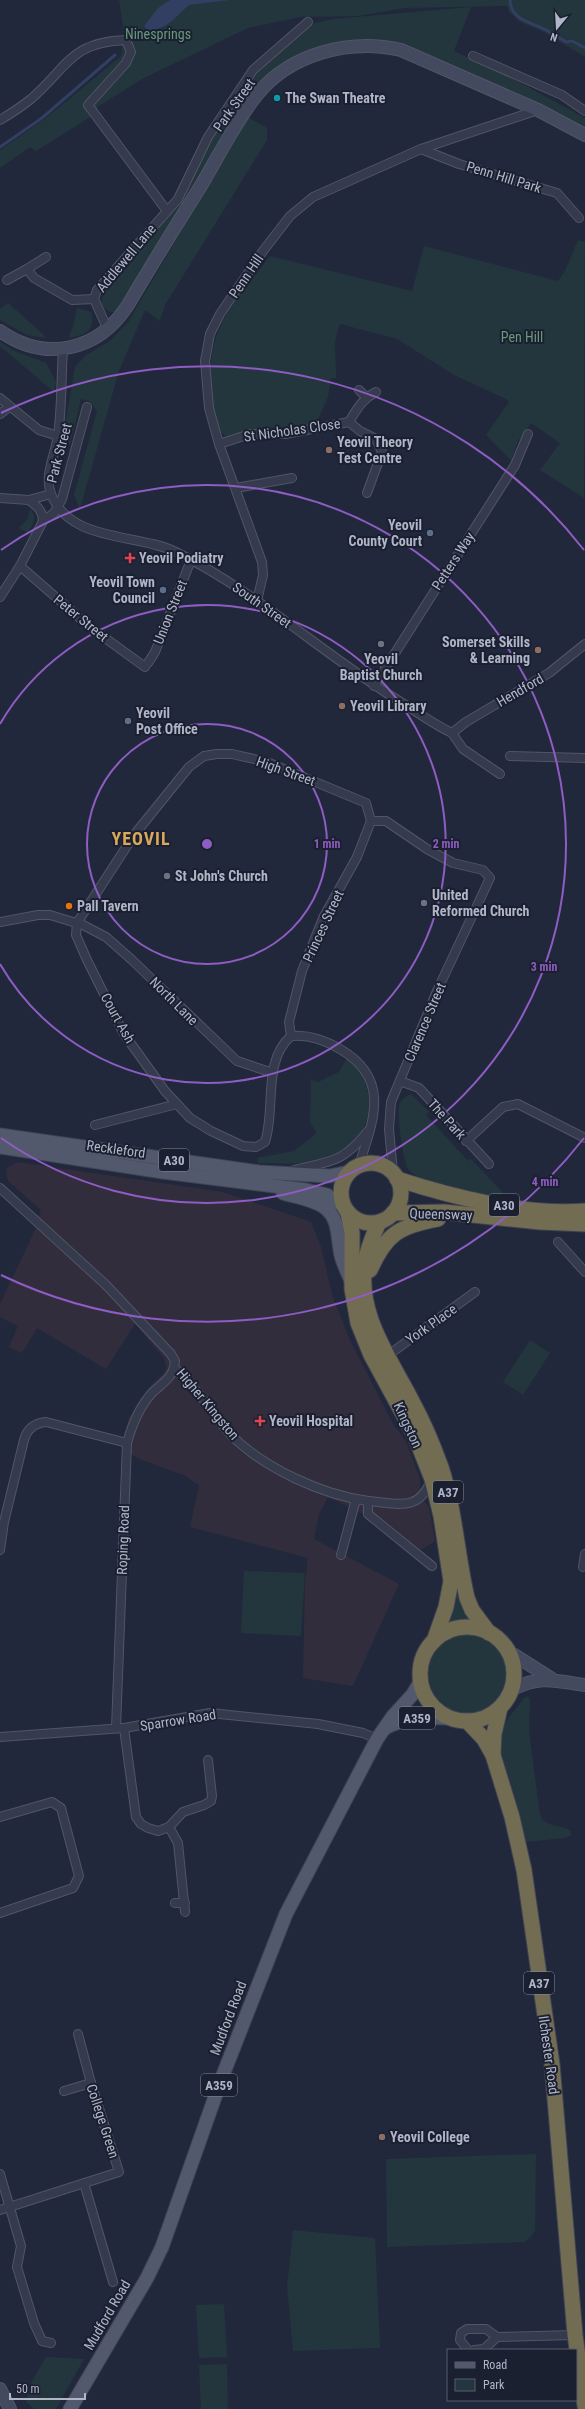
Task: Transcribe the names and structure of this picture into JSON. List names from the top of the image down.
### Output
{
  "streets": {
    "highway": [
      "A30",
      "Queensway",
      "Kingston",
      "A37",
      "Ilchester Road"
    ],
    "main road": ["Reckleford", "A359", "Mudford Road"],
    "street": [
      "Park Street",
      "Penn Hill Park",
      "Addlewell Lane",
      "Penn Hill",
      "St Nicholas Close",
      "Petters Way",
      "South Street",
      "Union Street",
      "Peter Street",
      "Hendford",
      "High Street",
      "Princes Street",
      "North Lane",
      "Court Ash",
      "Clarence Street",
      "The Park",
      "York Place",
      "Higher Kingston",
      "Roping Road",
      "Sparrow Road",
      "College Green"
    ]
  },
  "crossings": [
    ["Park Street", "Addlewell Lane"],
    ["Park Street", "Penn Hill"],
    ["Park Street", "South Street"],
    ["Penn Hill Park", "Penn Hill"],
    ["Penn Hill", "St Nicholas Close"],
    ["Penn Hill", "South Street"],
    ["Petters Way", "South Street"],
    ["South Street", "Union Street"],
    ["South Street", "Hendford"],
    ["Union Street", "Peter Street"],
    ["High Street", "Princes Street"],
    ["High Street", "North Lane"],
    ["High Street", "Court Ash"],
    ["High Street", "Clarence Street"],
    ["Princes Street", "Court Ash"],
    ["Princes Street", "Clarence Street"],
    ["North Lane", "Court Ash"],
    ["Clarence Street", "The Park"],
    ["Clarence Street", "Reckleford"],
    ["Clarence Street", "Queensway"],
    ["Clarence Street", "Kingston"],
    ["Reckleford", "Queensway"],
    ["Reckleford", "Kingston"],
    ["Queensway", "Kingston"],
    ["York Place", "Kingston"],
    ["Higher Kingston", "Kingston"],
    ["Higher Kingston", "Roping Road"],
    ["Kingston", "A37"],
    ["Kingston", "A359"],
    ["Kingston", "Mudford Road"],
    ["Kingston", "Ilchester Road"],
    ["A37", "A359"],
    ["A37", "Mudford Road"],
    ["A37", "Ilchester Road"],
    ["Roping Road", "Sparrow Road"],
    ["A359", "Mudford Road"],
    ["A359", "Ilchester Road"],
    ["Sparrow Road", "Mudford Road"],
    ["Mudford Road", "Ilchester Road"]
  ],
  "districts": ["YEOVIL"],
  "parks": ["Ninesprings", "Pen Hill"],
  "places": {
    "other": [
      "The Swan Theatre",
      "Yeovil Theory Test Centre",
      "Yeovil County Court",
      "Yeovil Town Council",
      "Yeovil Baptist Church",
      "Somerset Skills & Learning",
      "Yeovil Library",
      "Yeovil Post Office",
      "St John's Church",
      "United Reformed Church",
      "Pall Tavern",
      "Yeovil College"
    ],
    "health": ["Yeovil Podiatry", "Yeovil Hospital"]
  },
  "legend": ["Road", "Park"],
  "scale_bar": "50 m",
  "north": "bottom",
  "rings": [
    "1 min",
    "2 min",
    "3 min",
    "4 min"
  ]
}
